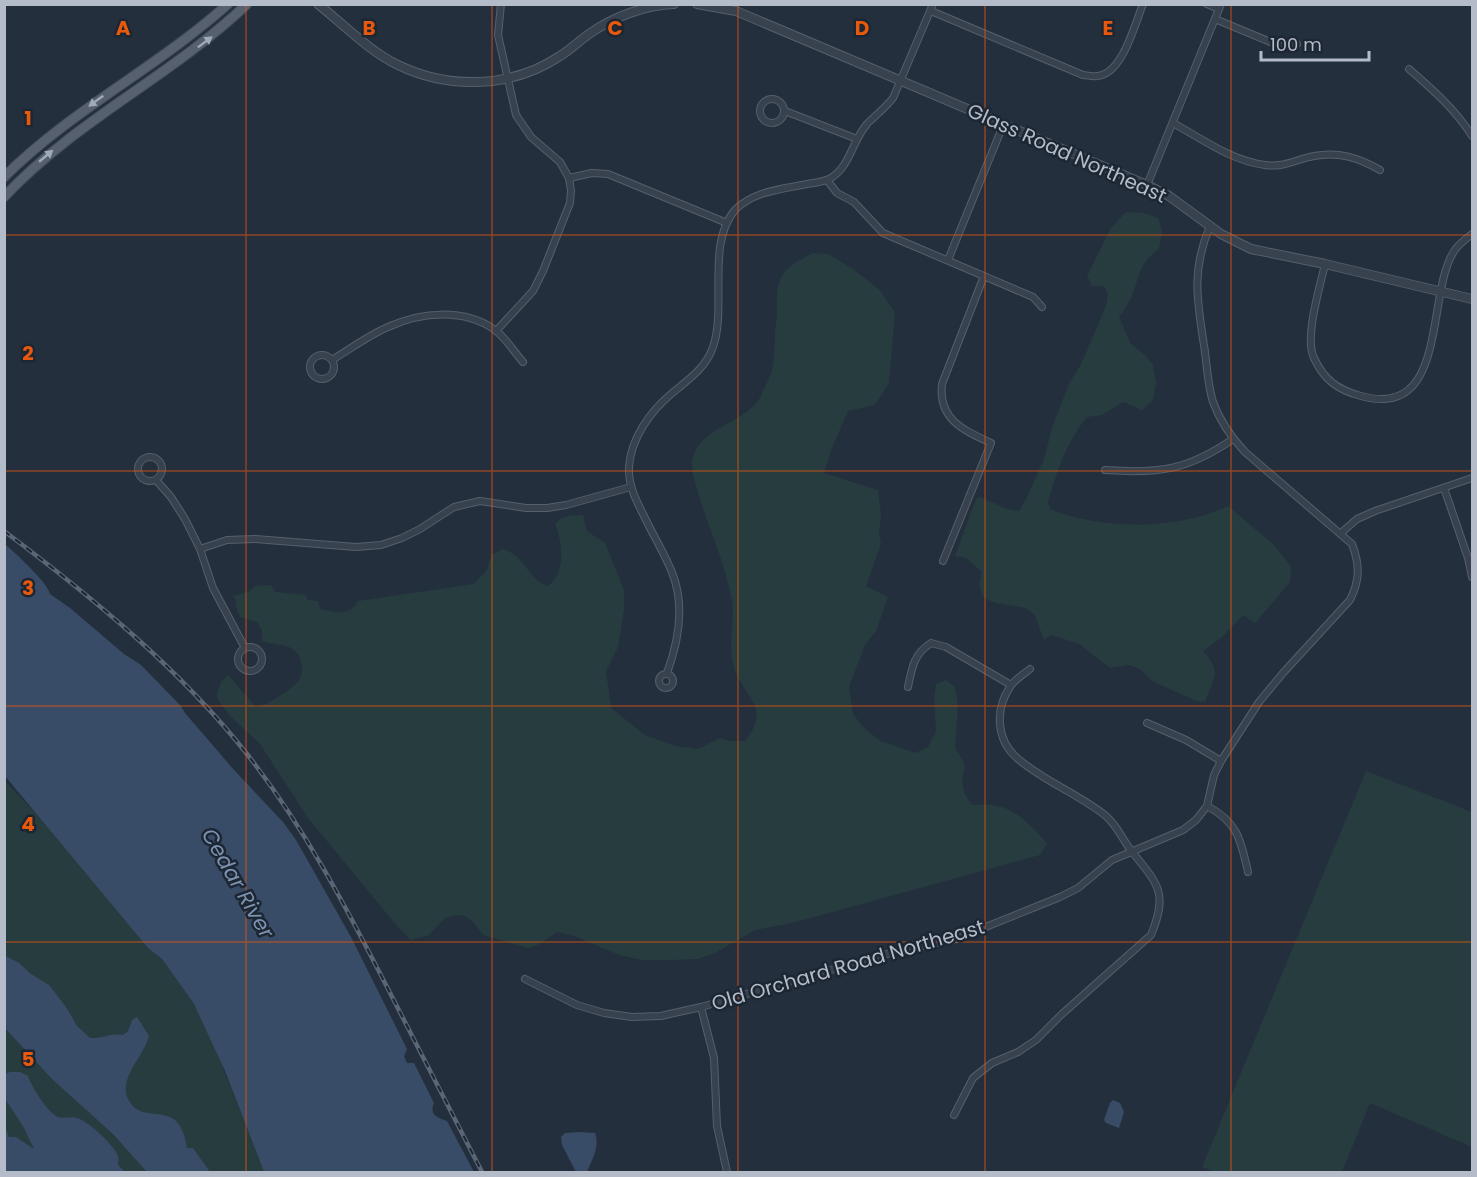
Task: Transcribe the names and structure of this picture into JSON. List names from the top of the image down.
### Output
{
  "streets": {
    "street": ["Glass Road Northeast", "Old Orchard Road Northeast"]
  },
  "water": ["Cedar River"],
  "scale_bar": "100 m",
  "grid": {
    "columns": [
      "A",
      "B",
      "C",
      "D",
      "E"
    ],
    "rows": [
      "1",
      "2",
      "3",
      "4",
      "5"
    ]
  }
}
